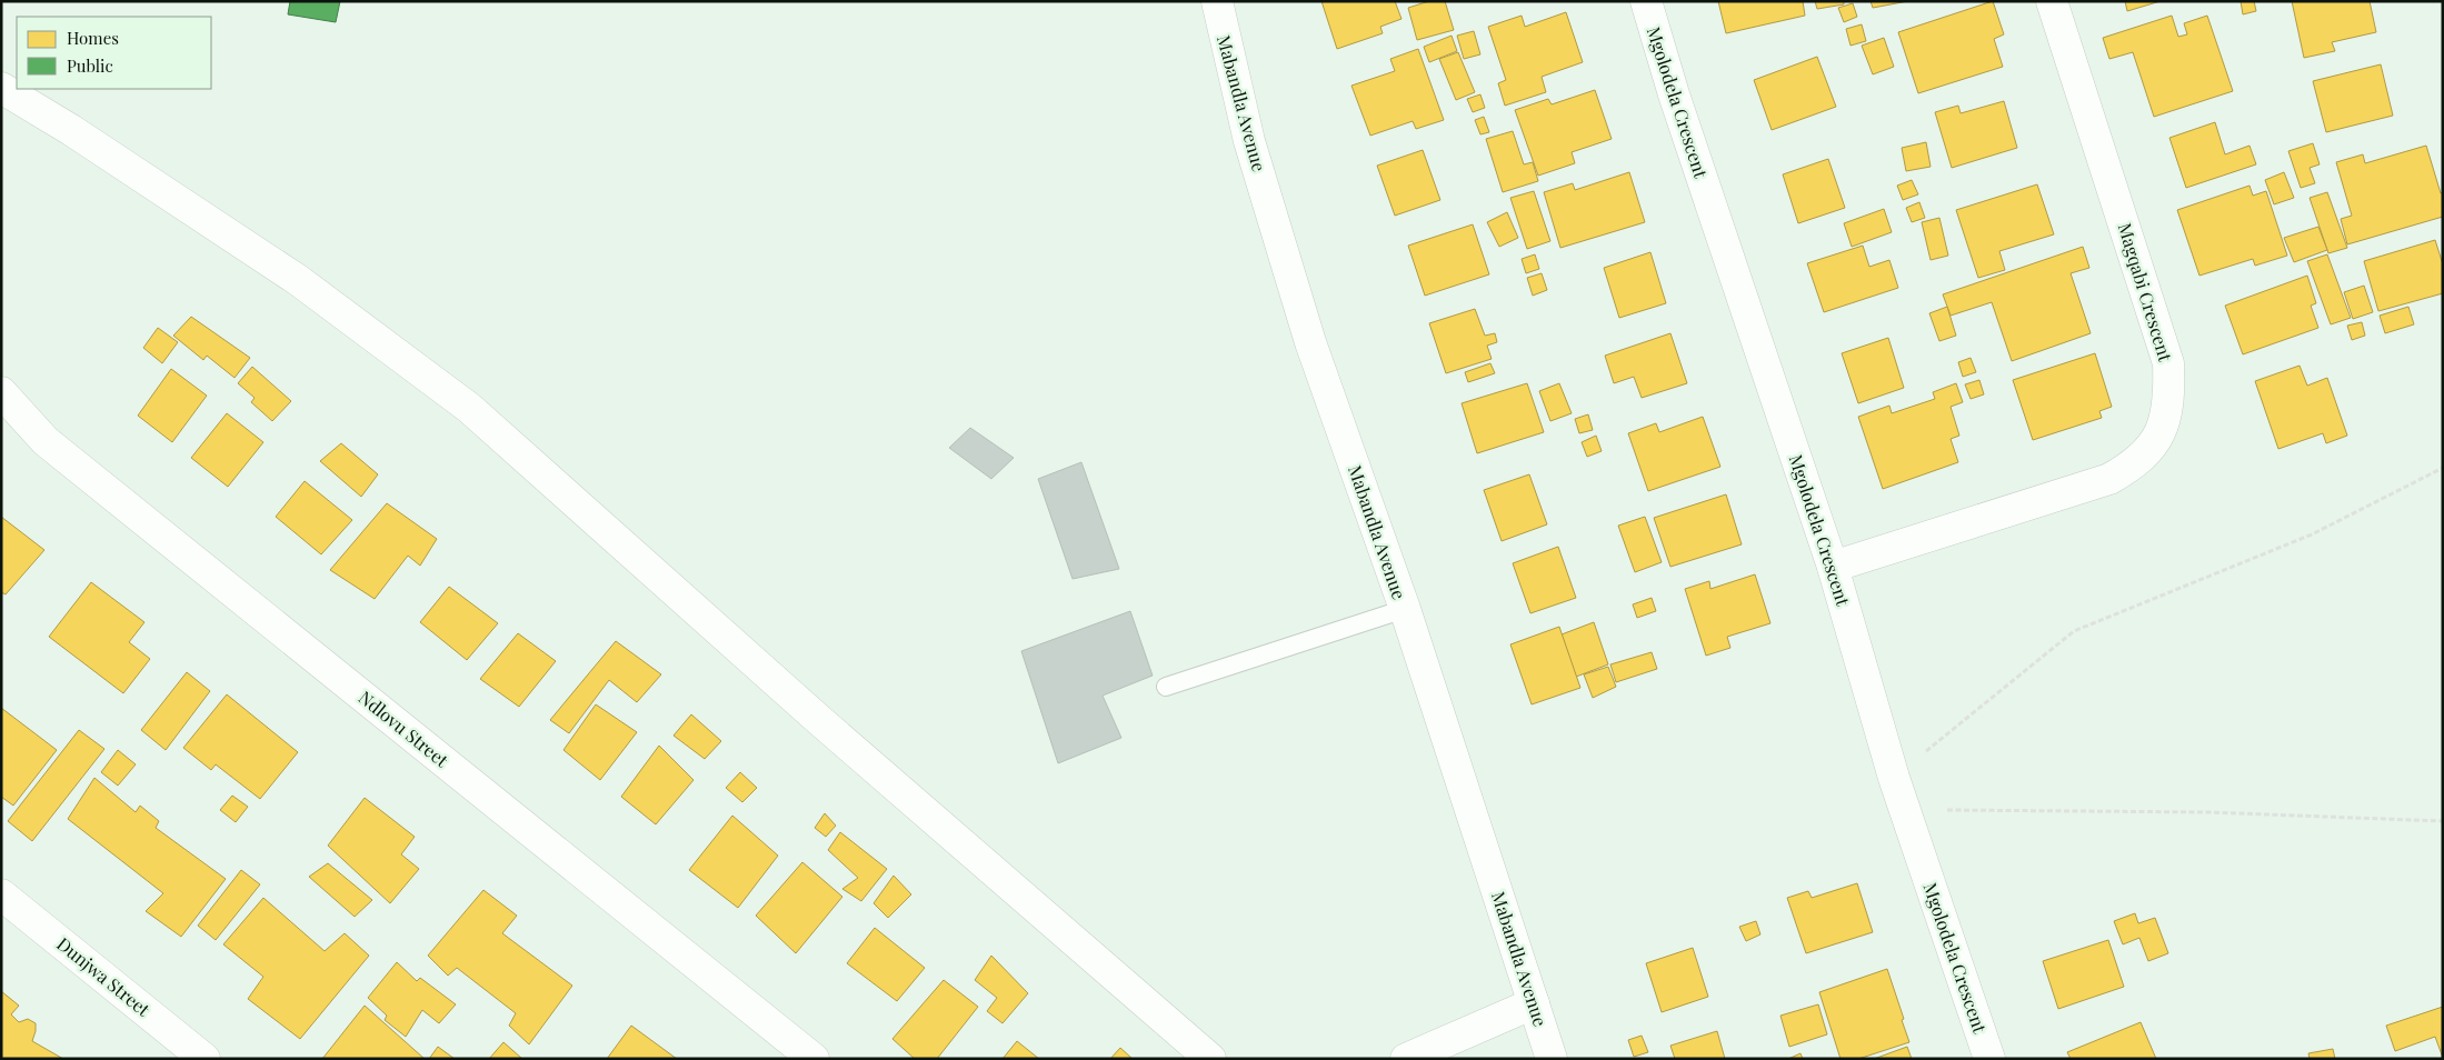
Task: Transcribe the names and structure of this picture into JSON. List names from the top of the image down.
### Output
{
  "streets": {
    "street": [
      "Mgolodela Crescent",
      "Mabandla Avenue",
      "Magqabi Crescent",
      "Ndlovu Street",
      "Dunjwa Street"
    ]
  },
  "crossings": [
    ["Mgolodela Crescent", "Magqabi Crescent"]
  ],
  "legend": ["Homes", "Public"]
}
